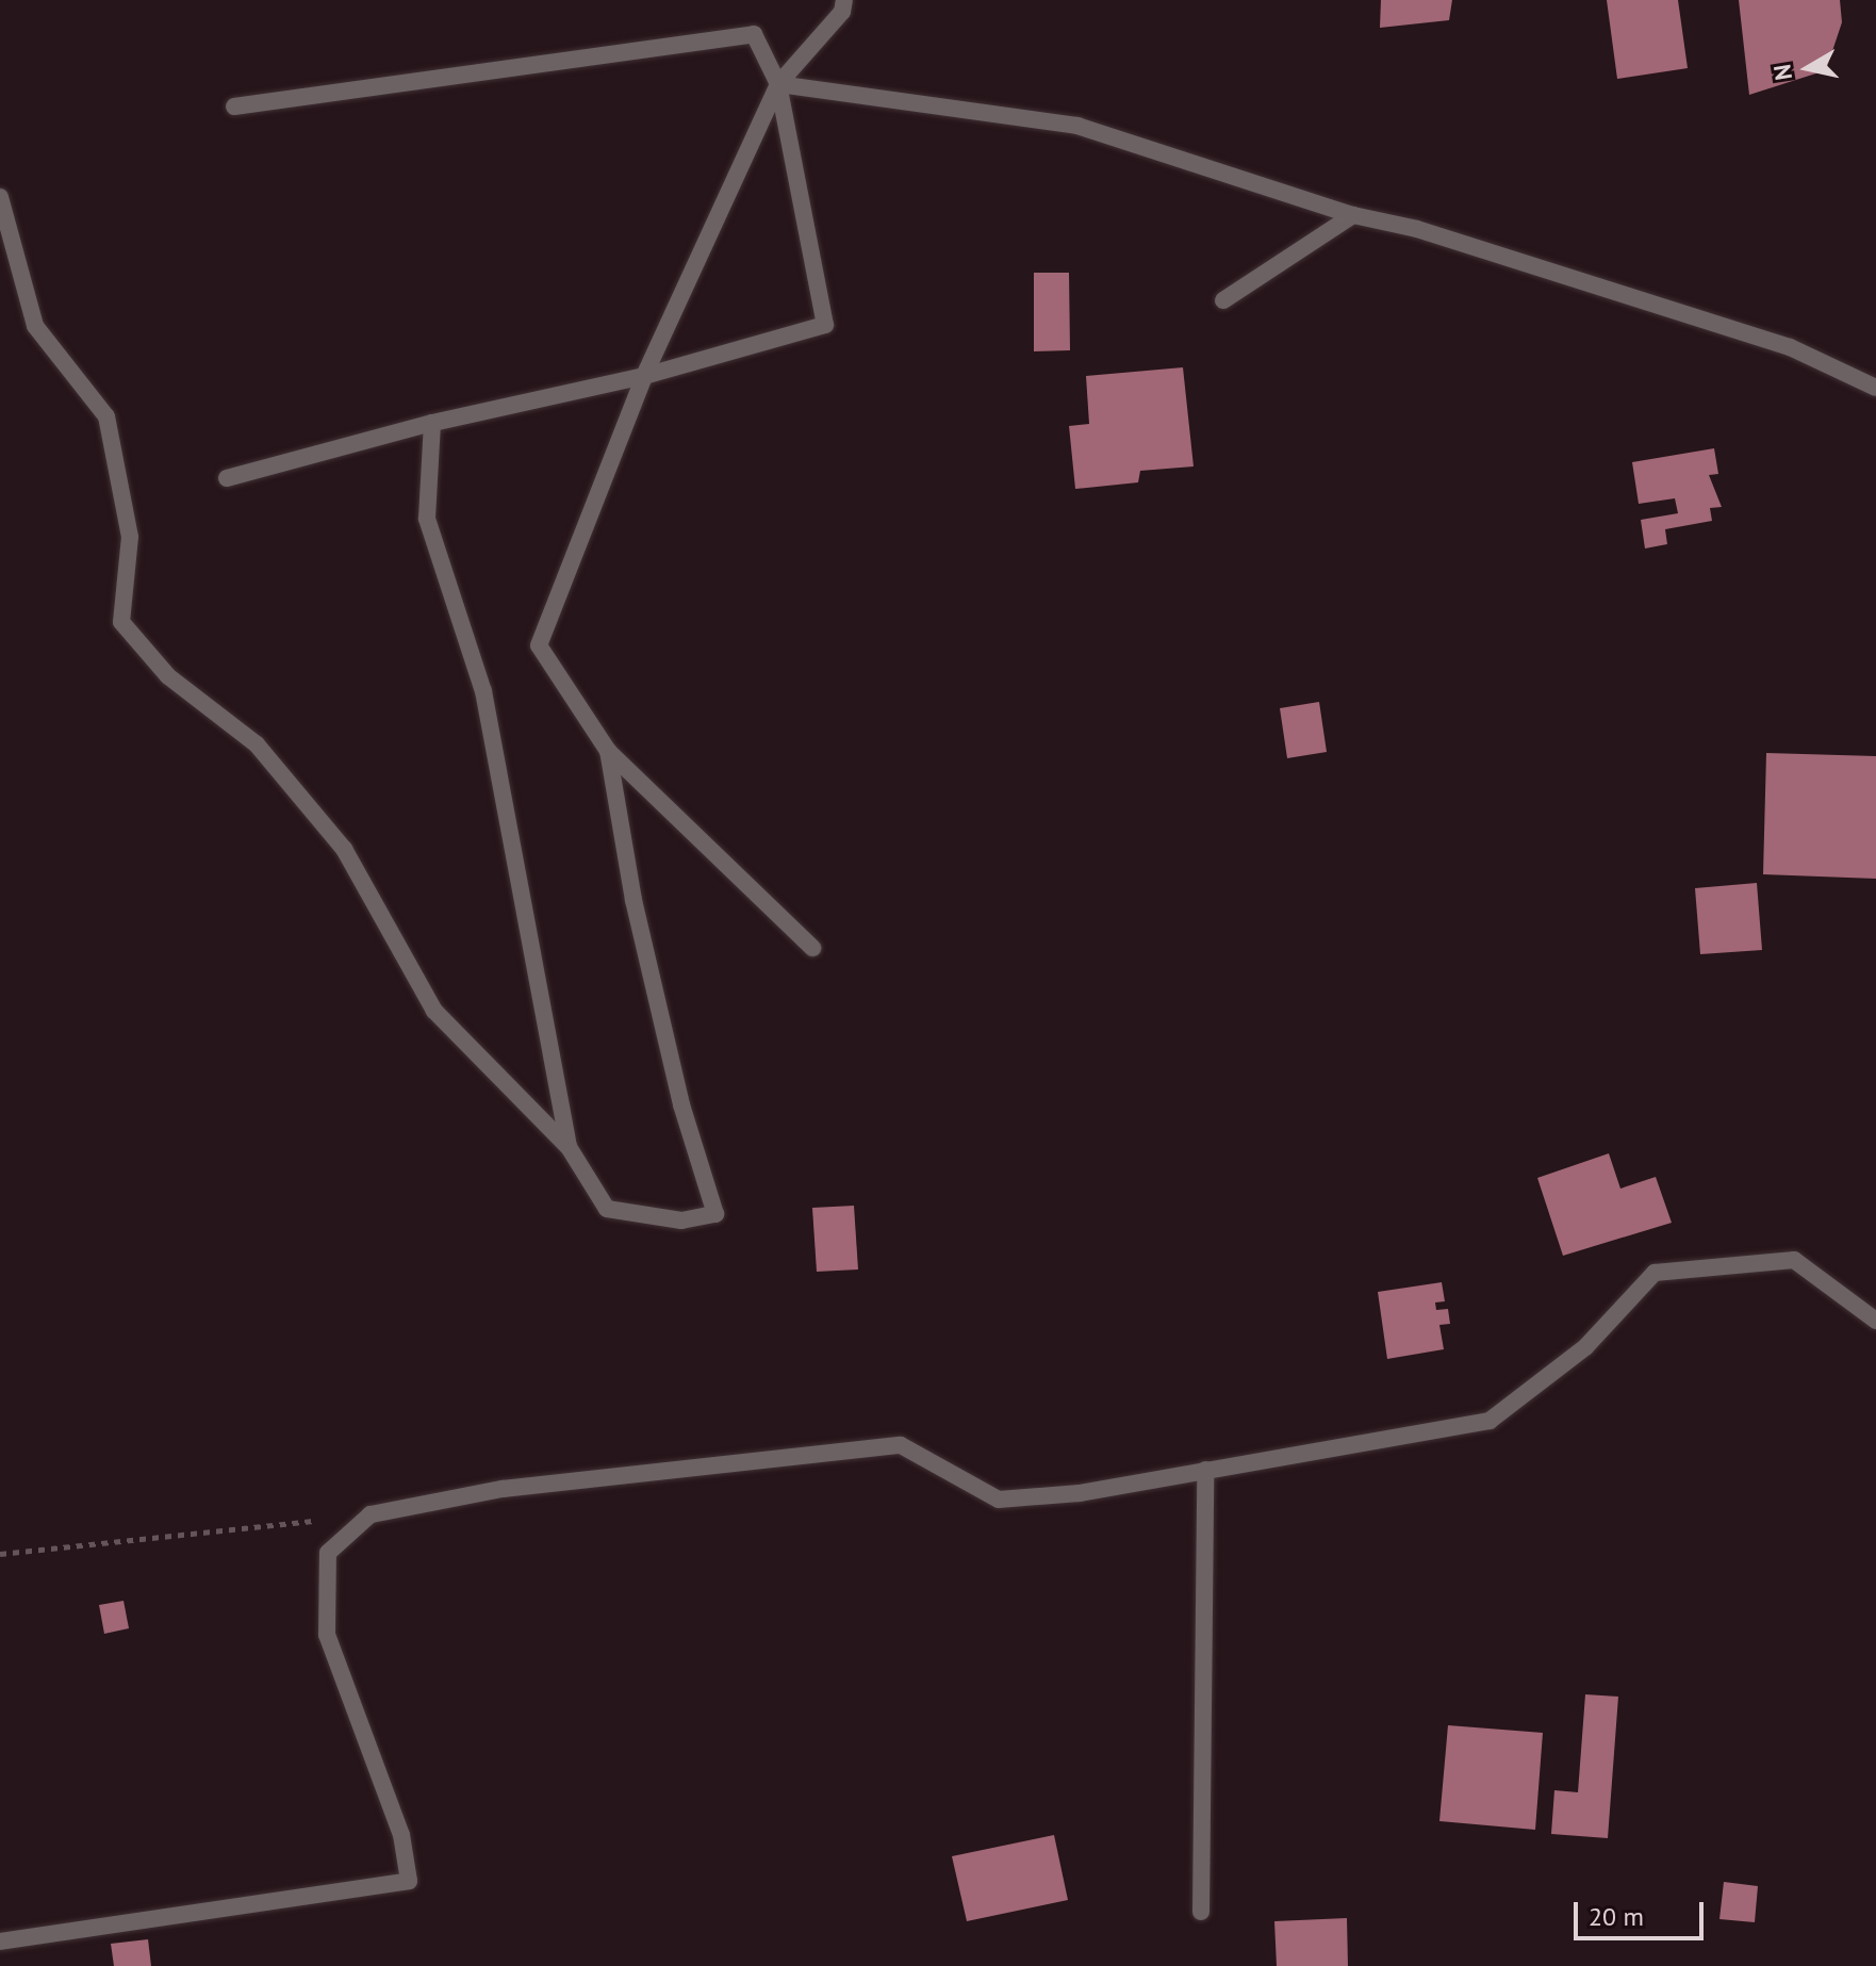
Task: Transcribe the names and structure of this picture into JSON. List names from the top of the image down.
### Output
{
  "scale_bar": "20 m",
  "north": "left"
}
